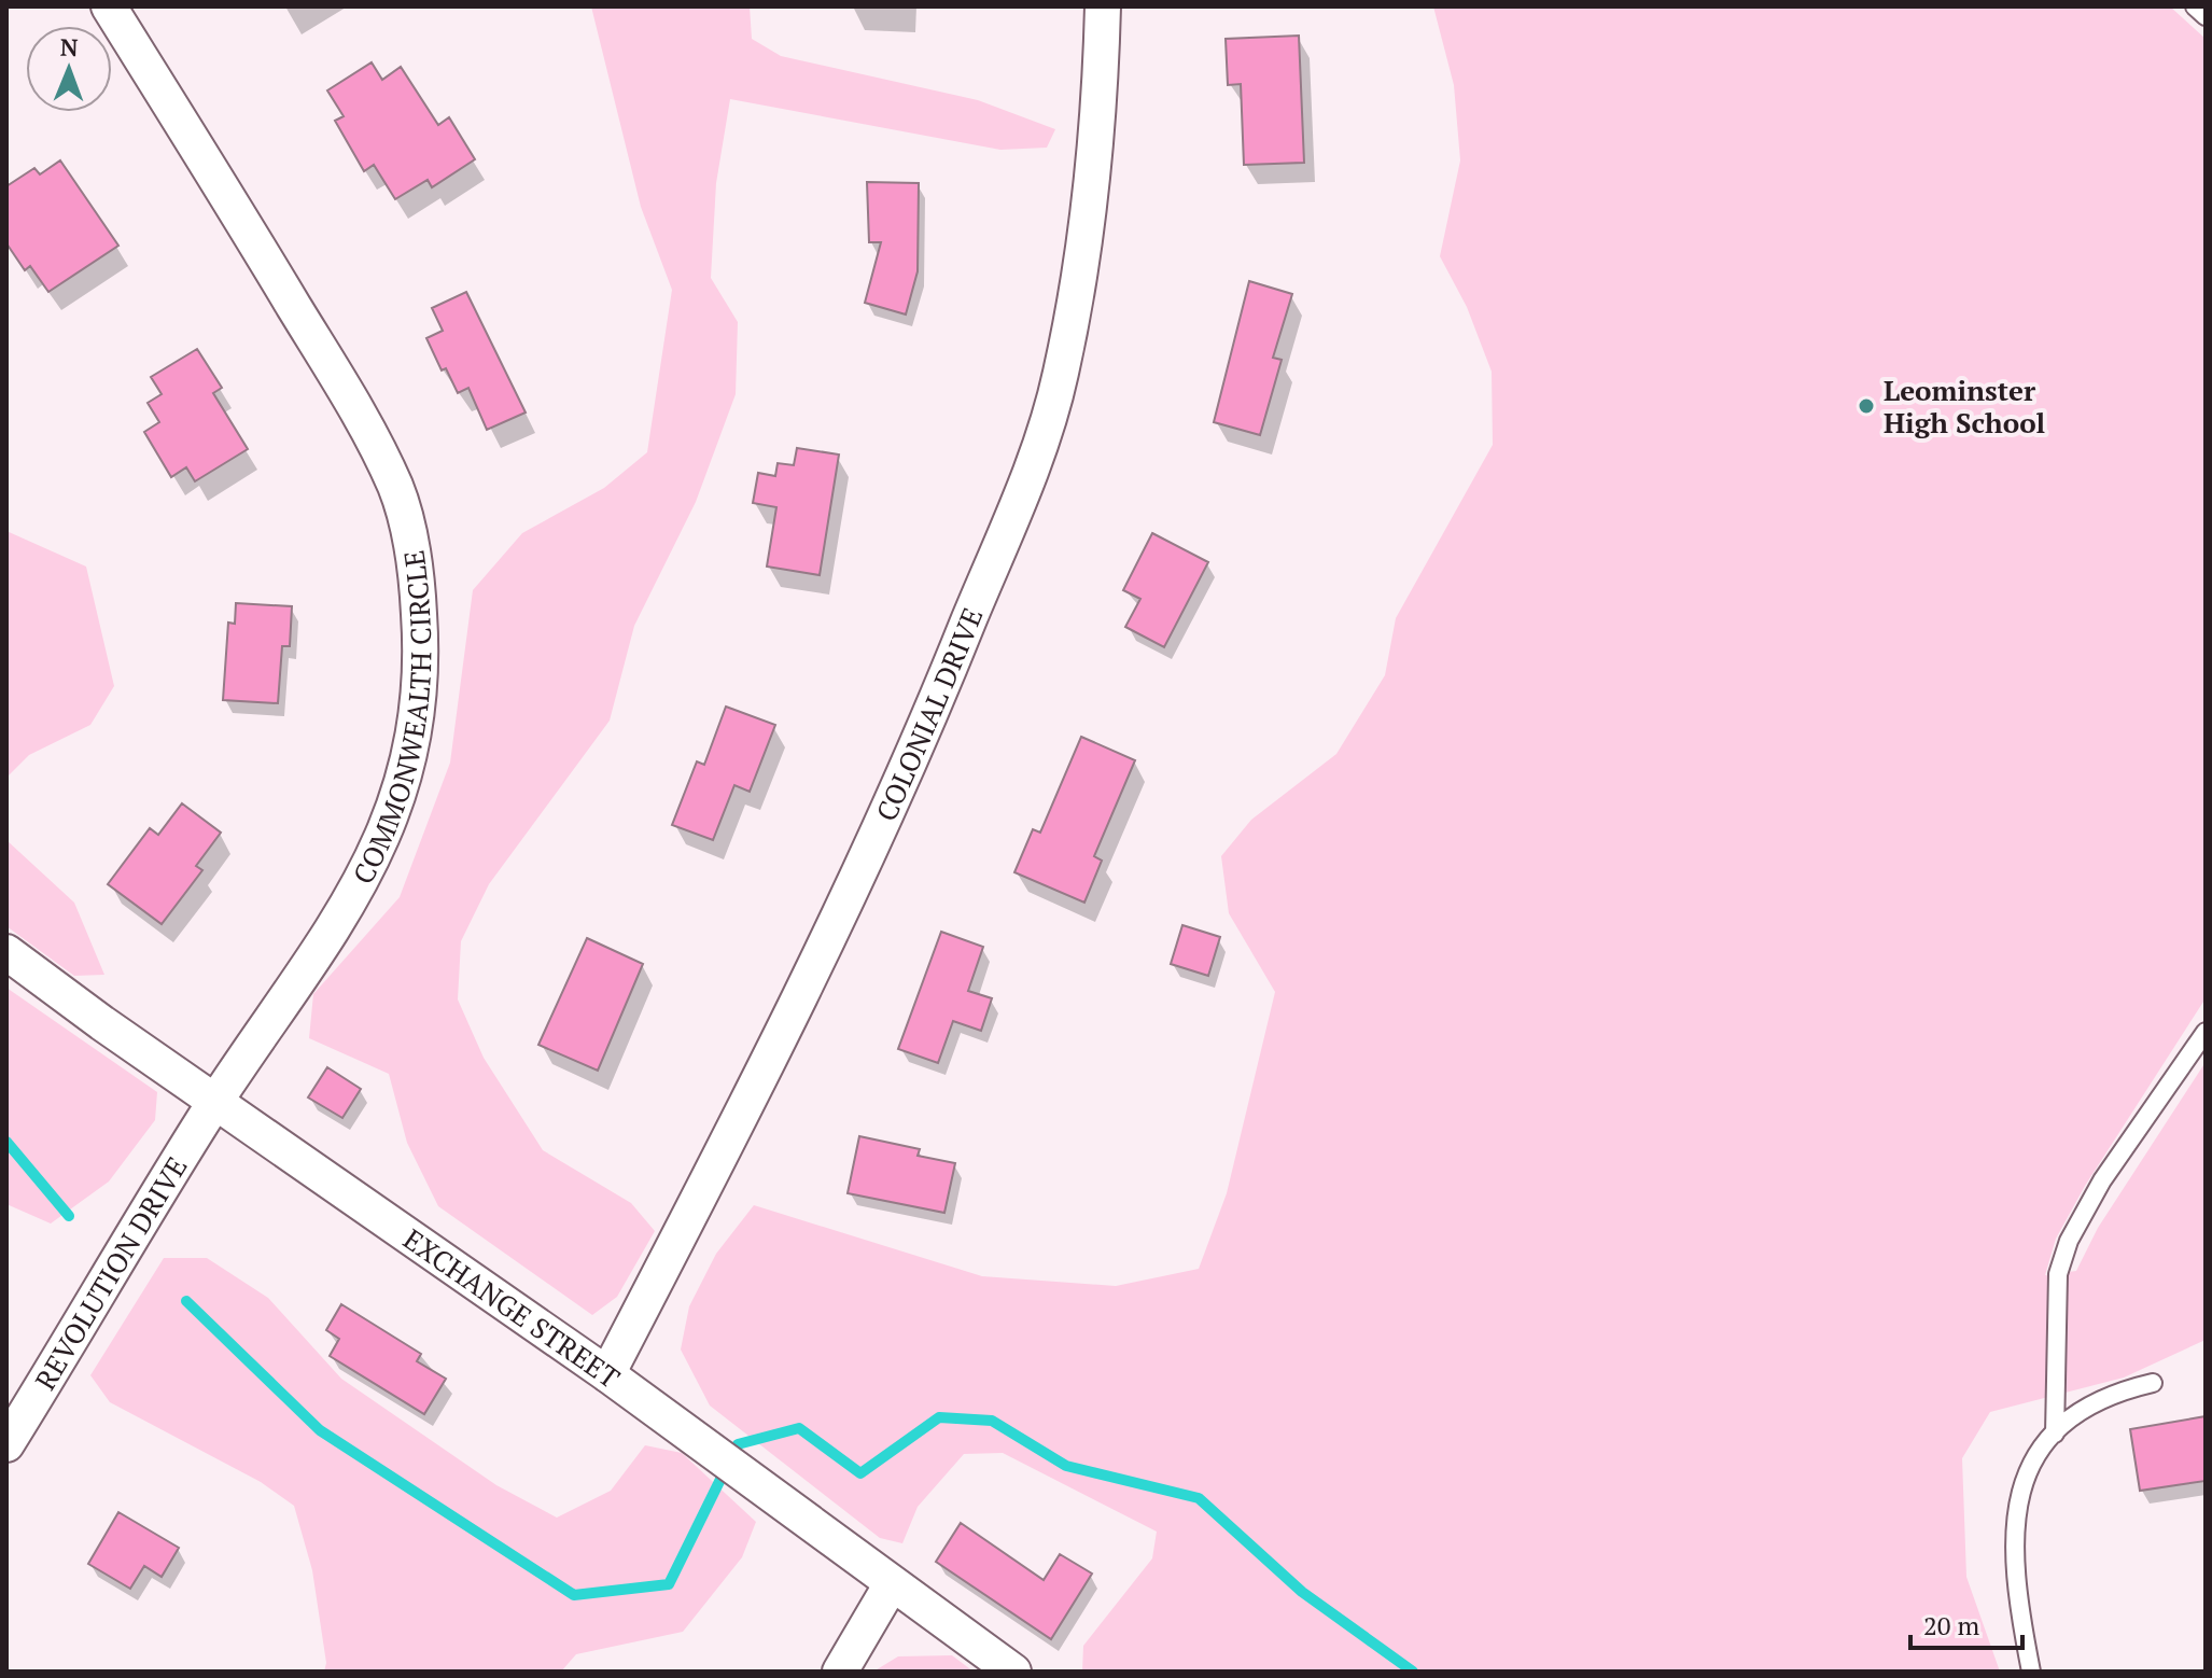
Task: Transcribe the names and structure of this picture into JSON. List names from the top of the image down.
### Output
{
  "streets": {
    "street": [
      "COLONIAL DRIVE",
      "COMMONWEALTH CIRCLE",
      "REVOLUTION DRIVE",
      "EXCHANGE STREET"
    ]
  },
  "crossings": [
    ["COLONIAL DRIVE", "EXCHANGE STREET"],
    ["COMMONWEALTH CIRCLE", "REVOLUTION DRIVE"],
    ["COMMONWEALTH CIRCLE", "EXCHANGE STREET"],
    ["REVOLUTION DRIVE", "EXCHANGE STREET"]
  ],
  "places": ["Leominster High School"],
  "scale_bar": "20 m",
  "north": "top"
}
